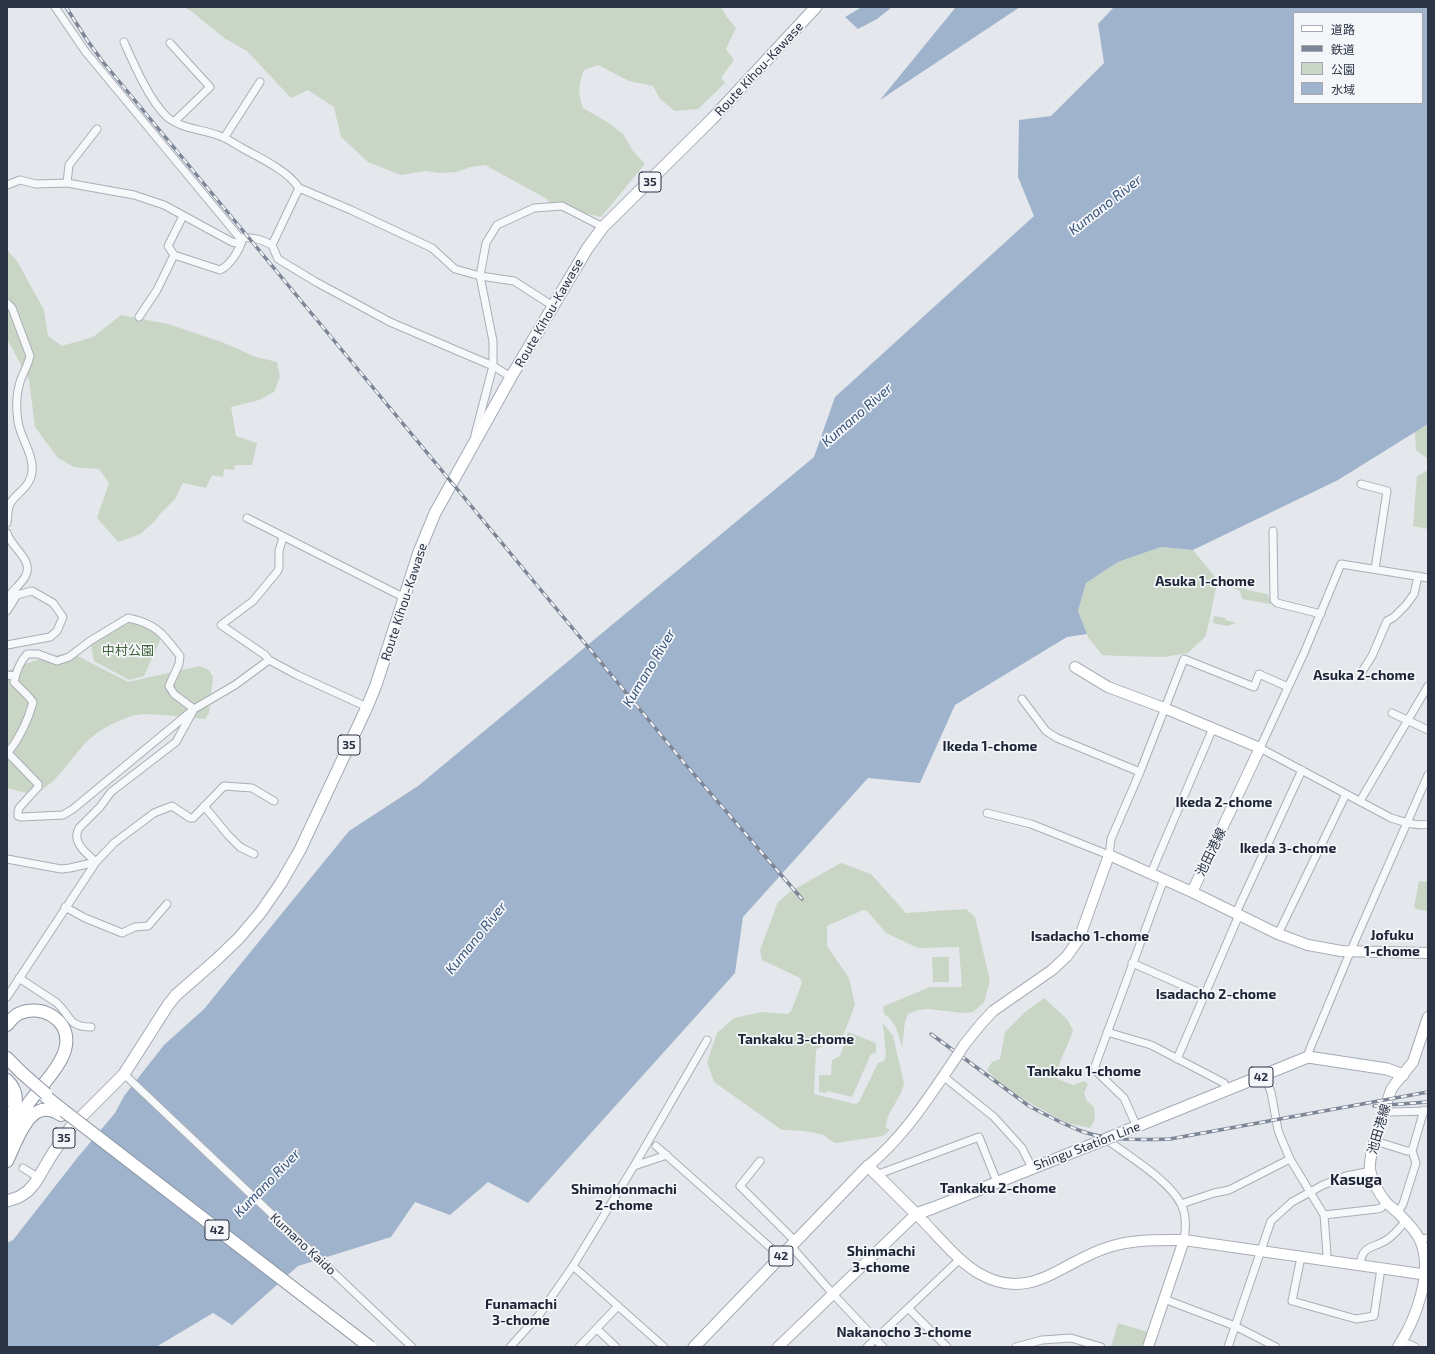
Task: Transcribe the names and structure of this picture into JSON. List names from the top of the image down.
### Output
{
  "streets": {
    "highway": ["42"],
    "main road": ["Route Kihou-Kawase", "35", "Shingu Station Line"],
    "street": ["池田港線", "Kumano Kaido"]
  },
  "crossings": [
    ["Route Kihou-Kawase", "Kumano Kaido"]
  ],
  "districts": [
    "Asuka 1-chome",
    "Asuka 2-chome",
    "Ikeda 1-chome",
    "Ikeda 2-chome",
    "Ikeda 3-chome",
    "Jofuku 1-chome",
    "Isadacho 1-chome",
    "Isadacho 2-chome",
    "Tankaku 3-chome",
    "Tankaku 1-chome",
    "Kasuga",
    "Tankaku 2-chome",
    "Shimohonmachi 2-chome",
    "Shinmachi 3-chome",
    "Funamachi 3-chome",
    "Nakanocho 3-chome"
  ],
  "water": ["Kumano River"],
  "parks": ["中村公園"],
  "legend": [
    "道路",
    "鉄道",
    "公園",
    "水域"
  ]
}
